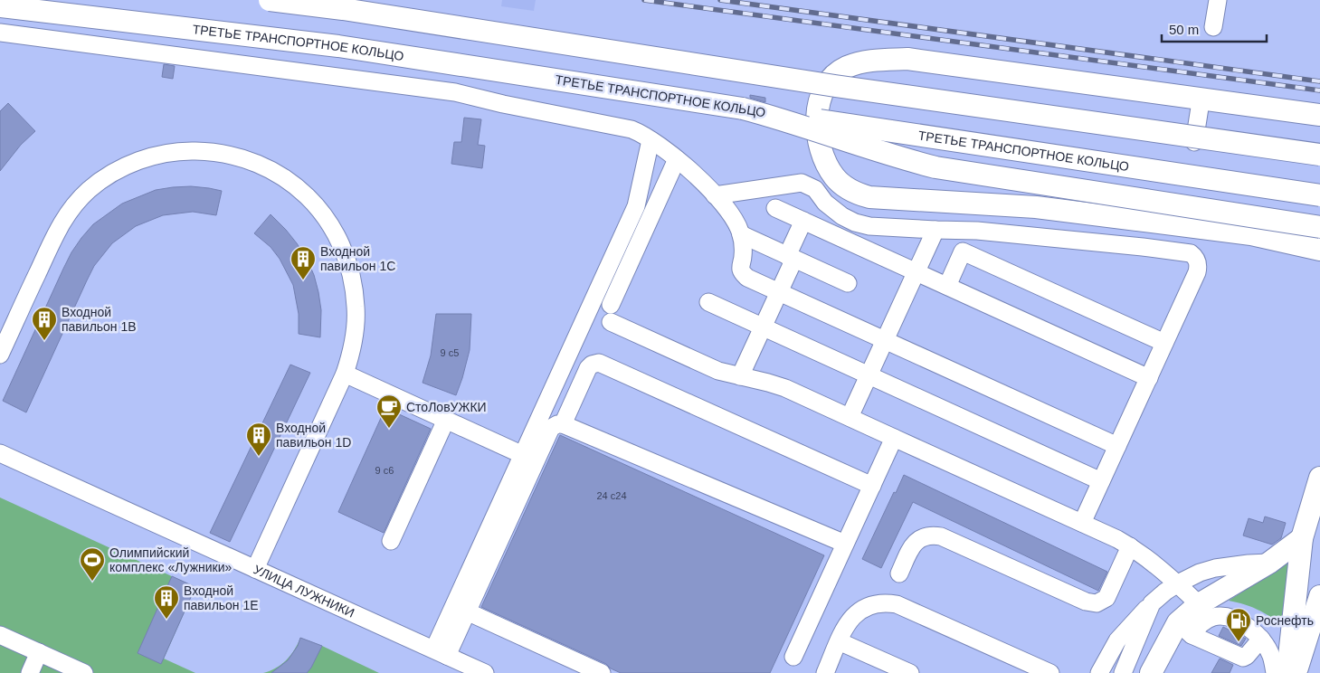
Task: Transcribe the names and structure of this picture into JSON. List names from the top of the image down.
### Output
{
  "streets": {
    "main road": ["ТРЕТЬЕ ТРАНСПОРТНОЕ КОЛЬЦО"],
    "street": ["УЛИЦА ЛУЖНИКИ"]
  },
  "places": {
    "building": [
      "Входной павильон 1C",
      "Входной павильон 1B",
      "Входной павильон 1D",
      "Входной павильон 1E"
    ],
    "cafe": ["СтоЛовУЖКИ"],
    "sports": ["Олимпийский комплекс «Лужники»"],
    "fuel station": ["Роснефть"]
  },
  "house_numbers": ["9 с5", "9 с6", "24 с24"],
  "scale_bar": "50 m"
}
